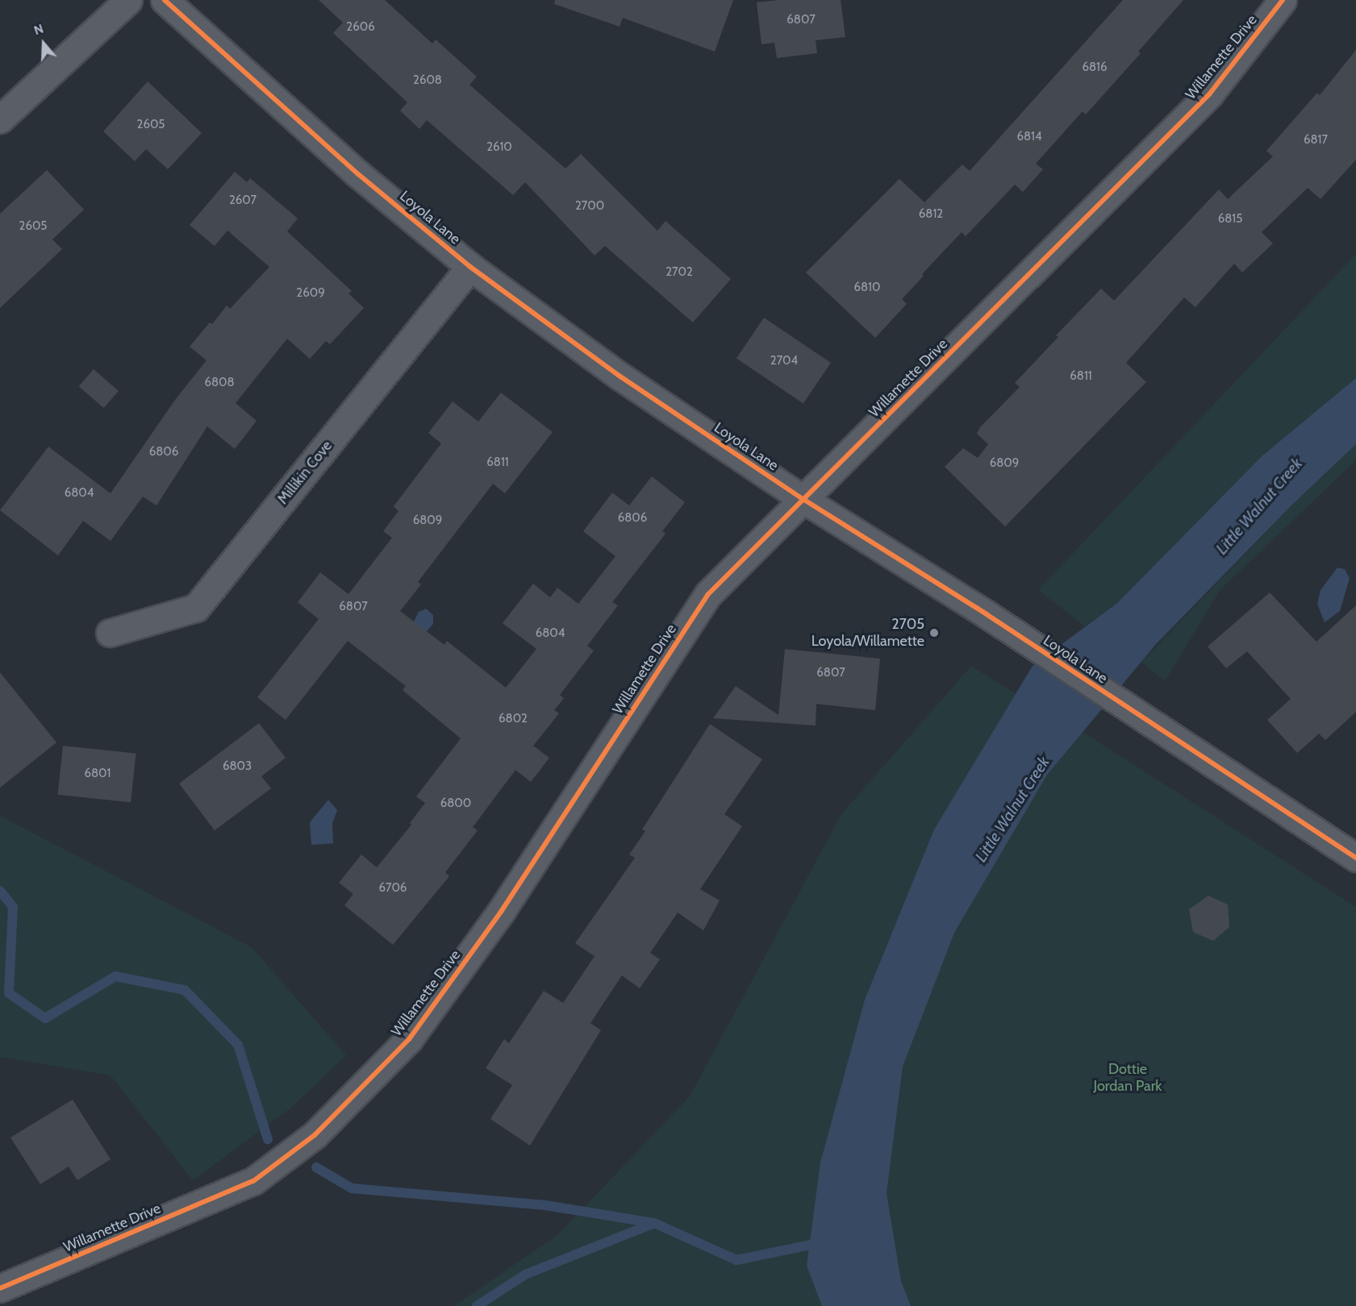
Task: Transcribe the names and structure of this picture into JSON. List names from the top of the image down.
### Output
{
  "streets": {
    "street": ["Willamette Drive", "Loyola Lane", "Millikin Cove"]
  },
  "crossings": [
    ["Willamette Drive", "Loyola Lane"],
    ["Loyola Lane", "Millikin Cove"]
  ],
  "water": ["Little Walnut Creek"],
  "parks": ["Dottie Jordan Park"],
  "places": ["2705 Loyola/Willamette"],
  "house_numbers": [
    "6807",
    "2606",
    "6816",
    "2608",
    "2605",
    "6814",
    "6817",
    "2610",
    "2607",
    "2700",
    "6812",
    "6815",
    "2605",
    "2702",
    "6810",
    "2609",
    "2704",
    "6811",
    "6808",
    "6806",
    "6811",
    "6809",
    "6804",
    "6806",
    "6809",
    "6807",
    "6804",
    "6807",
    "6802",
    "6803",
    "6801",
    "6800",
    "6706"
  ],
  "north": "top"
}
